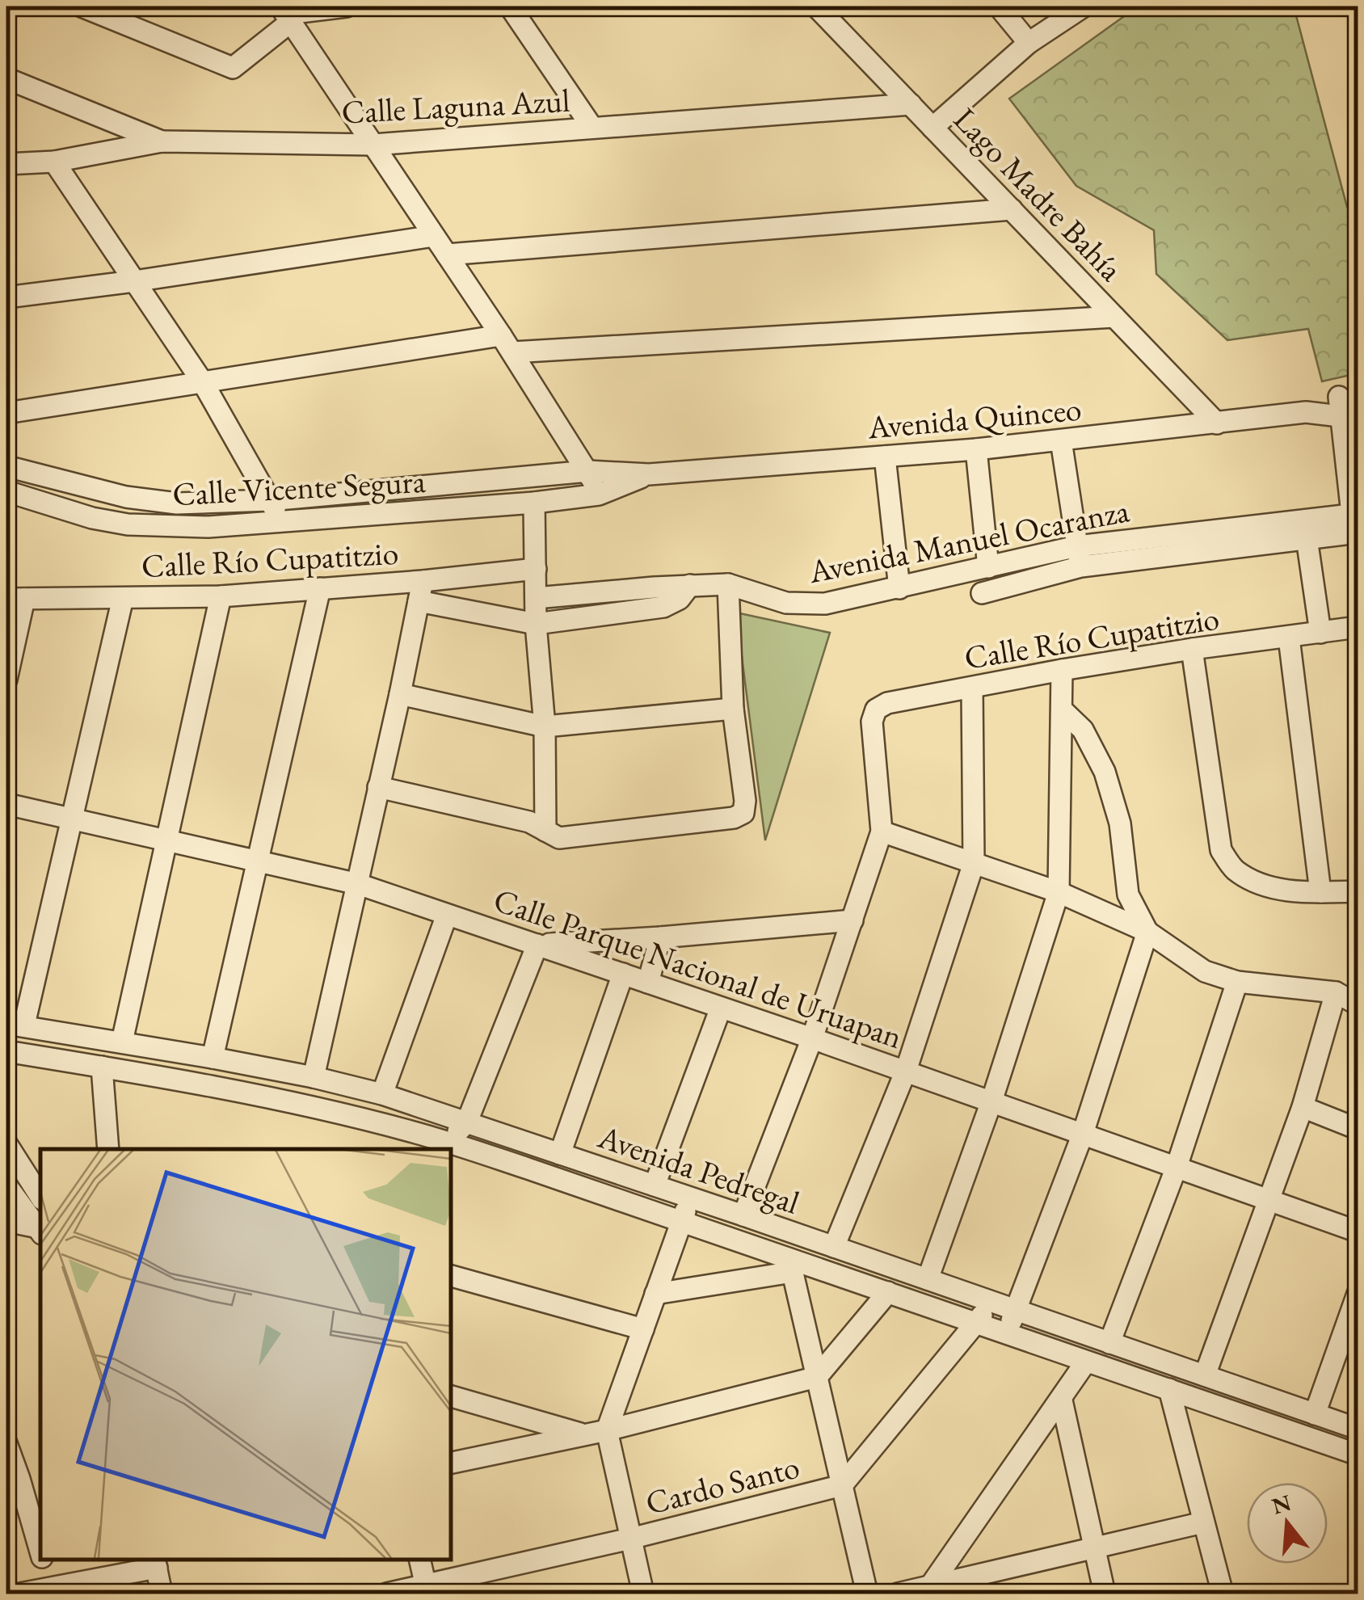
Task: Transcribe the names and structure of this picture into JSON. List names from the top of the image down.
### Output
{
  "streets": {
    "street": [
      "Calle Laguna Azul",
      "Lago Madre Bahía",
      "Avenida Quinceo",
      "Calle Vicente Segura",
      "Avenida Manuel Ocaranza",
      "Calle Río Cupatitzio",
      "Calle Parque Nacional de Uruapan",
      "Avenida Pedregal",
      "Cardo Santo"
    ]
  },
  "crossings": [
    ["Calle Laguna Azul", "Lago Madre Bahía"],
    ["Lago Madre Bahía", "Avenida Quinceo"],
    ["Avenida Quinceo", "Calle Vicente Segura"],
    ["Avenida Pedregal", "Cardo Santo"]
  ],
  "north": "top"
}
